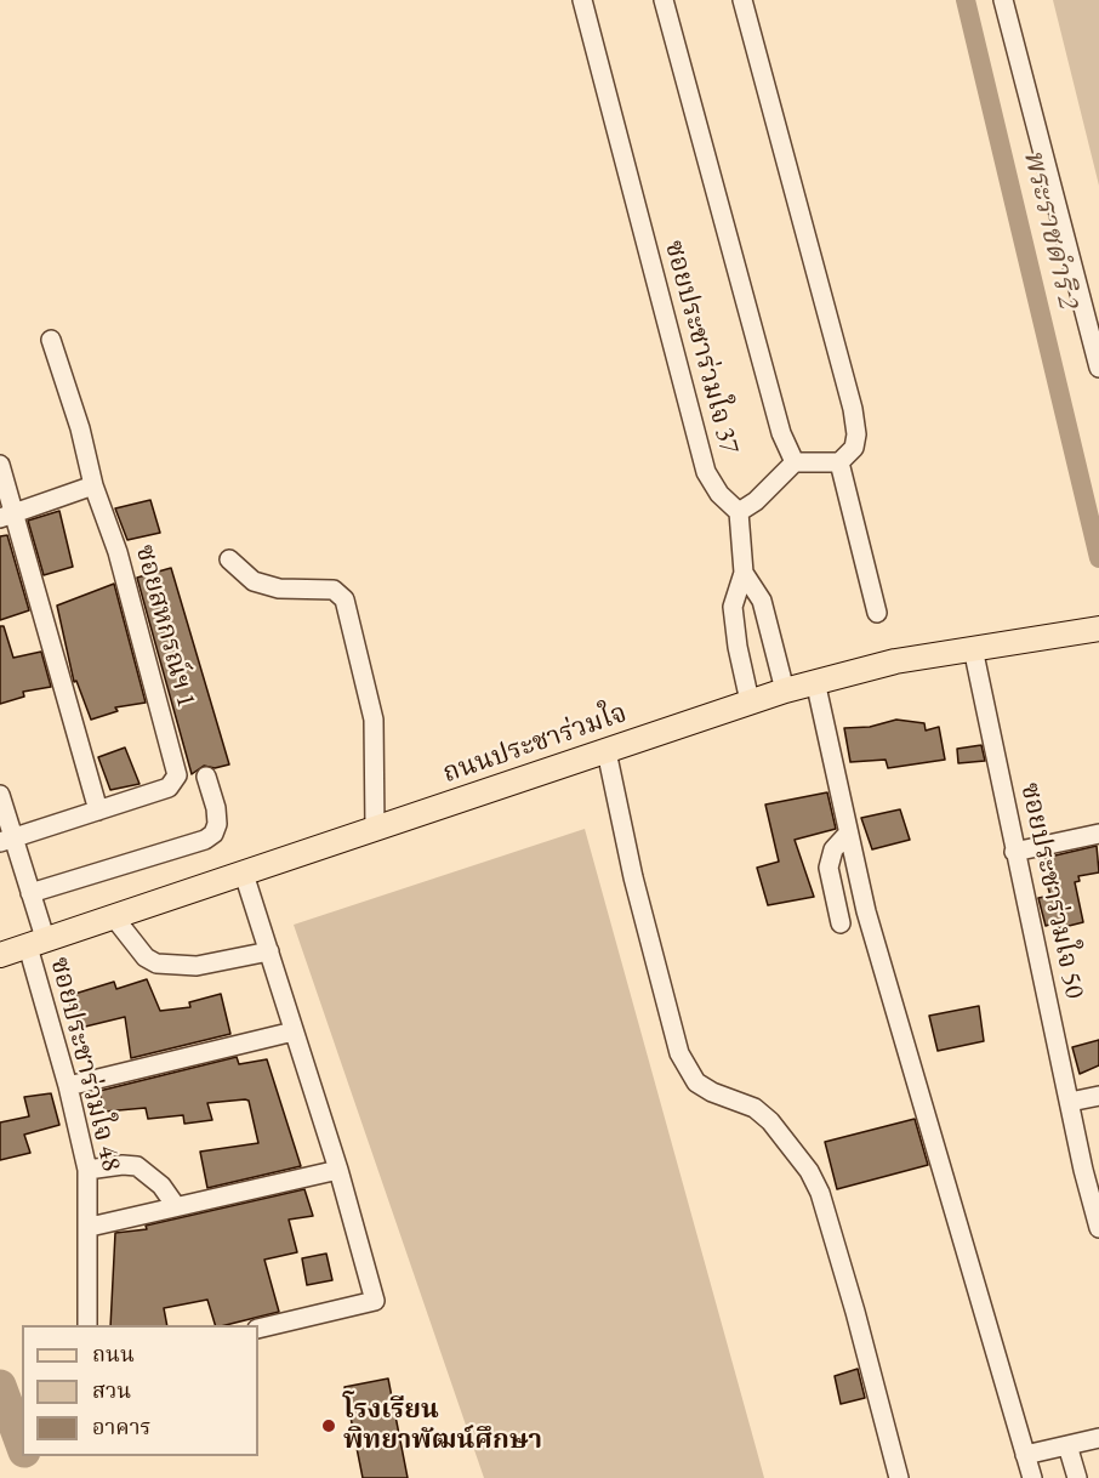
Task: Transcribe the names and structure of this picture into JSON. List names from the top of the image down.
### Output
{
  "streets": {
    "main road": ["ถนนประชาร่วมใจ"],
    "street": [
      "ซอยประชาร่วมใจ 37",
      "ซอยสหกรณ์ฯ 1",
      "ซอยประชาร่วมใจ 50",
      "ซอยประชาร่วมใจ 48"
    ]
  },
  "crossings": [
    ["ถนนประชาร่วมใจ", "ซอยประชาร่วมใจ 50"],
    ["ถนนประชาร่วมใจ", "ซอยประชาร่วมใจ 48"]
  ],
  "water": ["พระราชดำริ 2"],
  "places": ["โรงเรียน พิทยาพัฒน์ศึกษา"],
  "legend": ["ถนน", "สวน", "อาคาร"]
}
